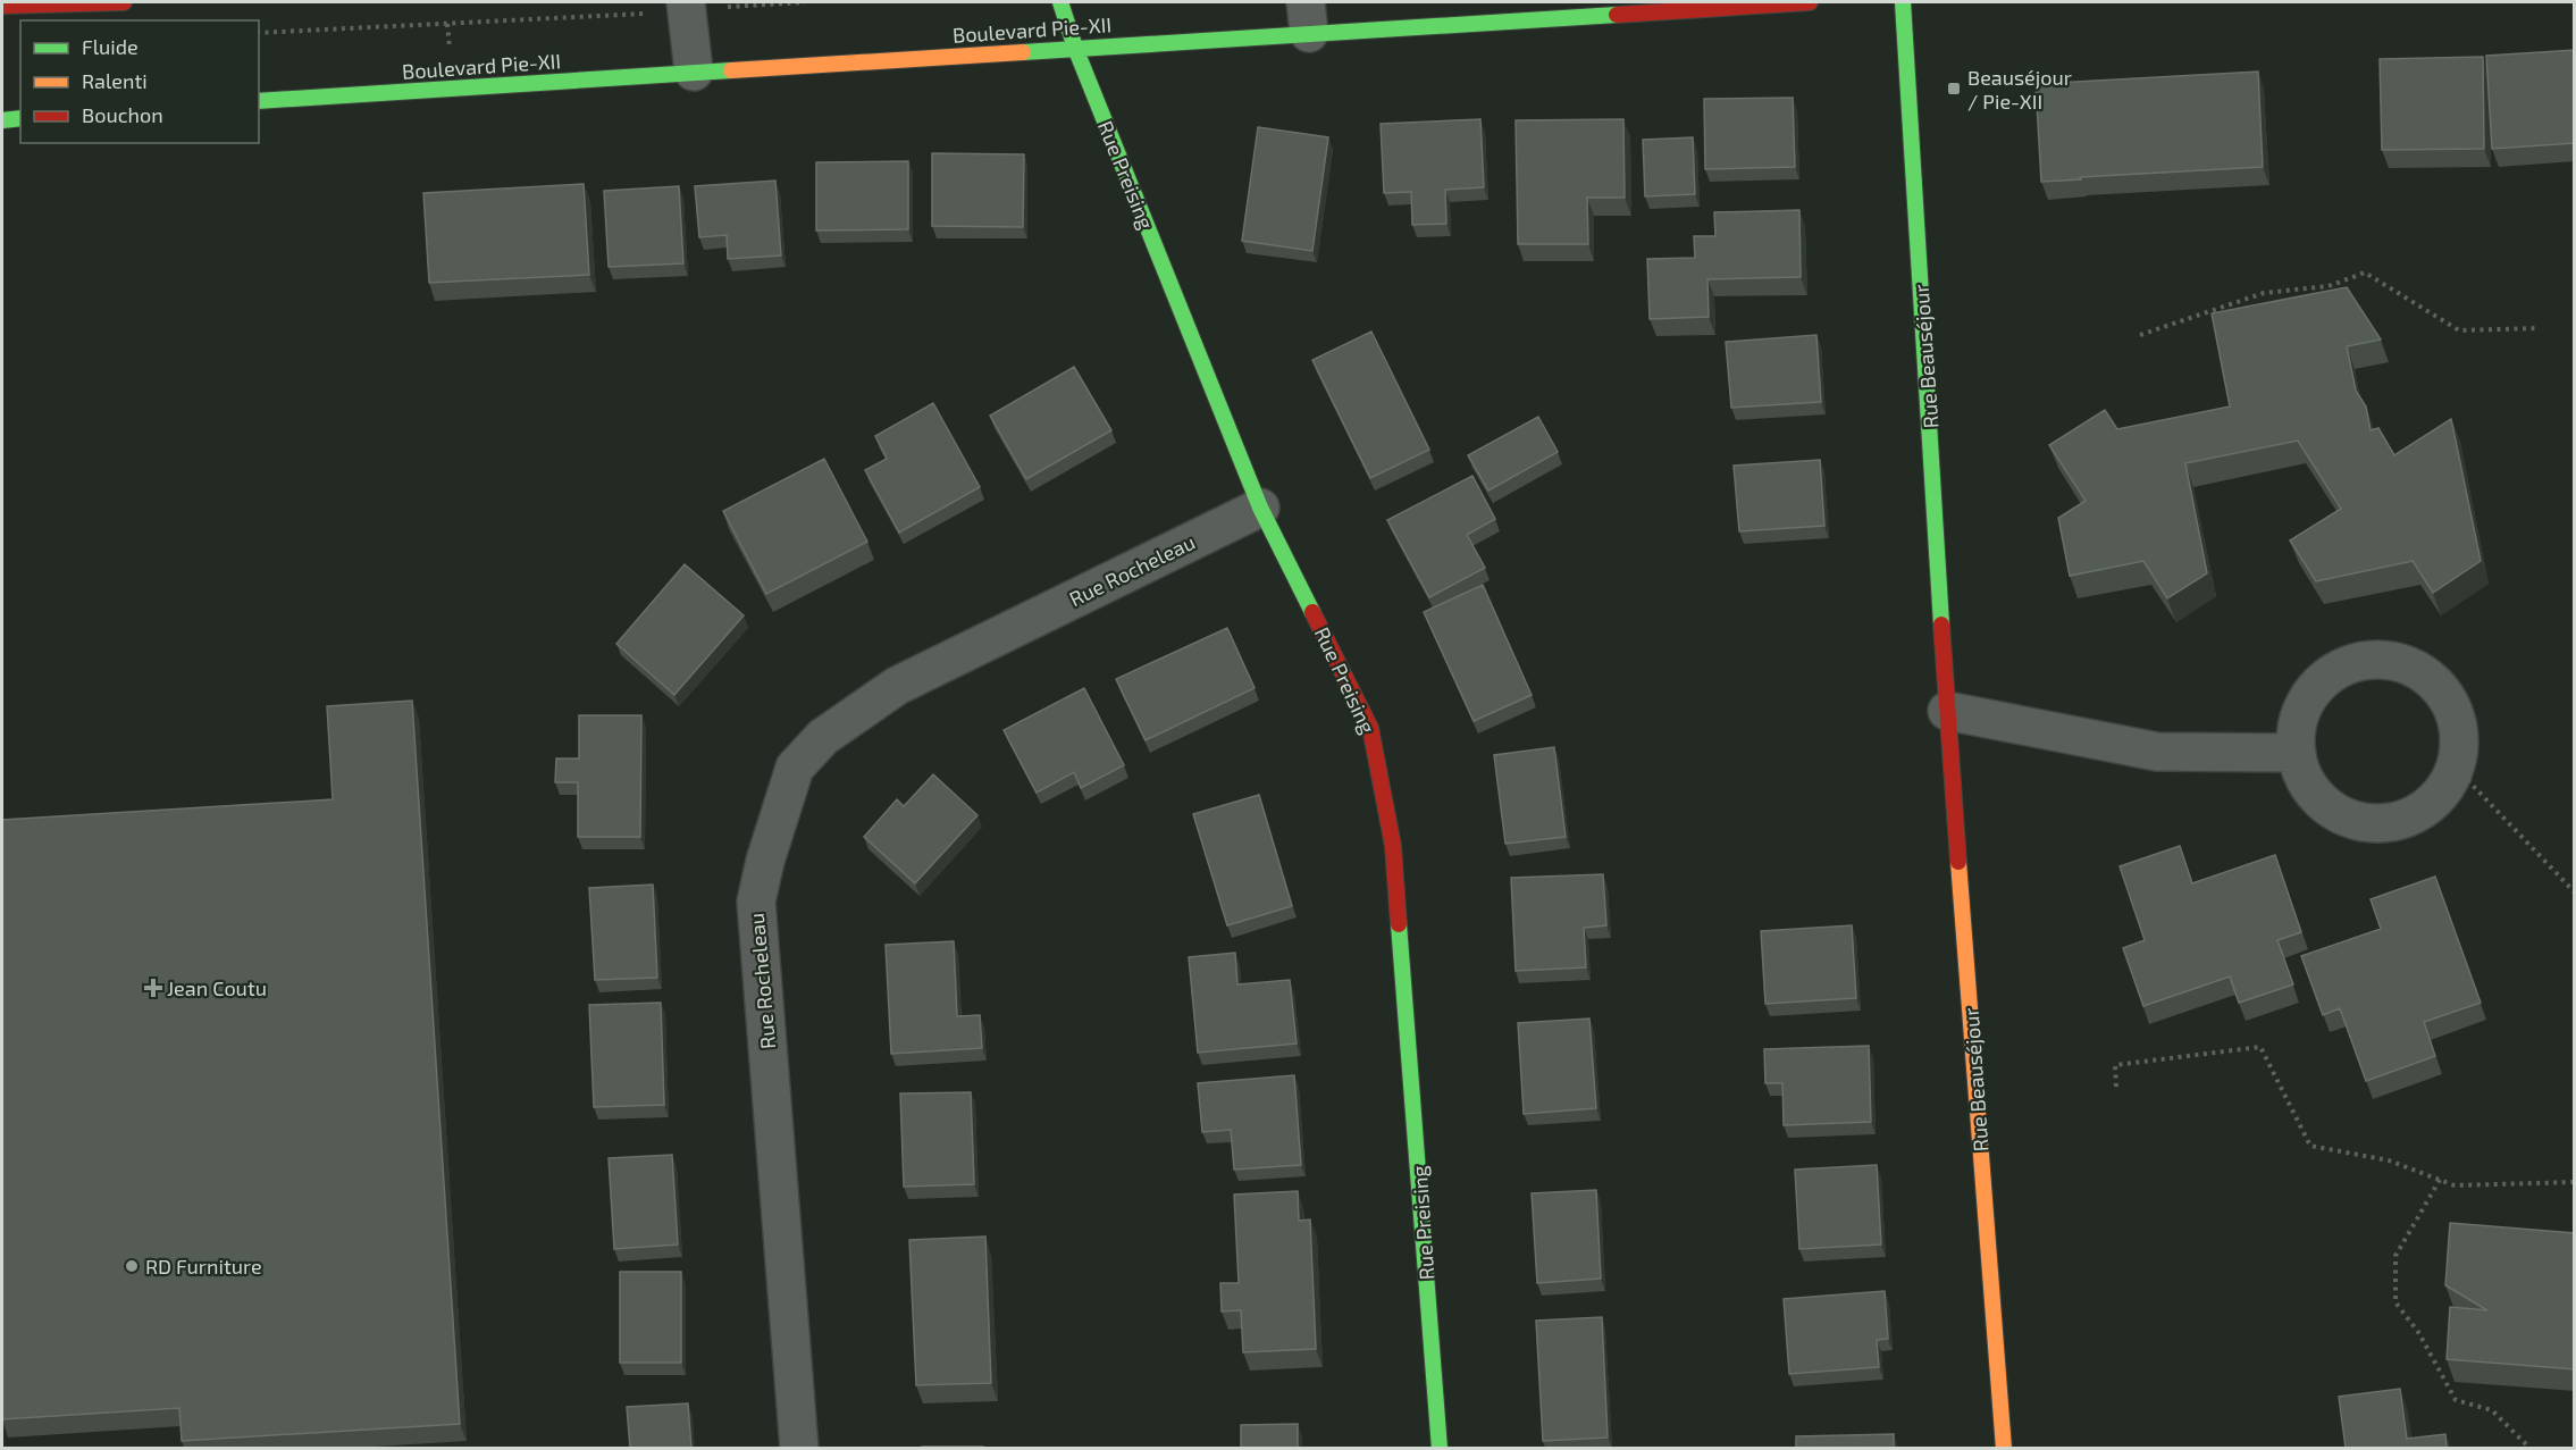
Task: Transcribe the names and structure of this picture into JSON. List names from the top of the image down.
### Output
{
  "streets": {
    "street": [
      "Boulevard Pie-XII",
      "Rue Preising",
      "Rue Beauséjour",
      "Rue Rocheleau"
    ]
  },
  "crossings": [
    ["Boulevard Pie-XII", "Rue Preising"],
    ["Rue Preising", "Rue Rocheleau"]
  ],
  "places": {
    "transit": ["Beauséjour / Pie-XII"],
    "health": ["Jean Coutu"],
    "other": ["RD Furniture"]
  },
  "legend": ["Fluide", "Ralenti", "Bouchon"]
}
